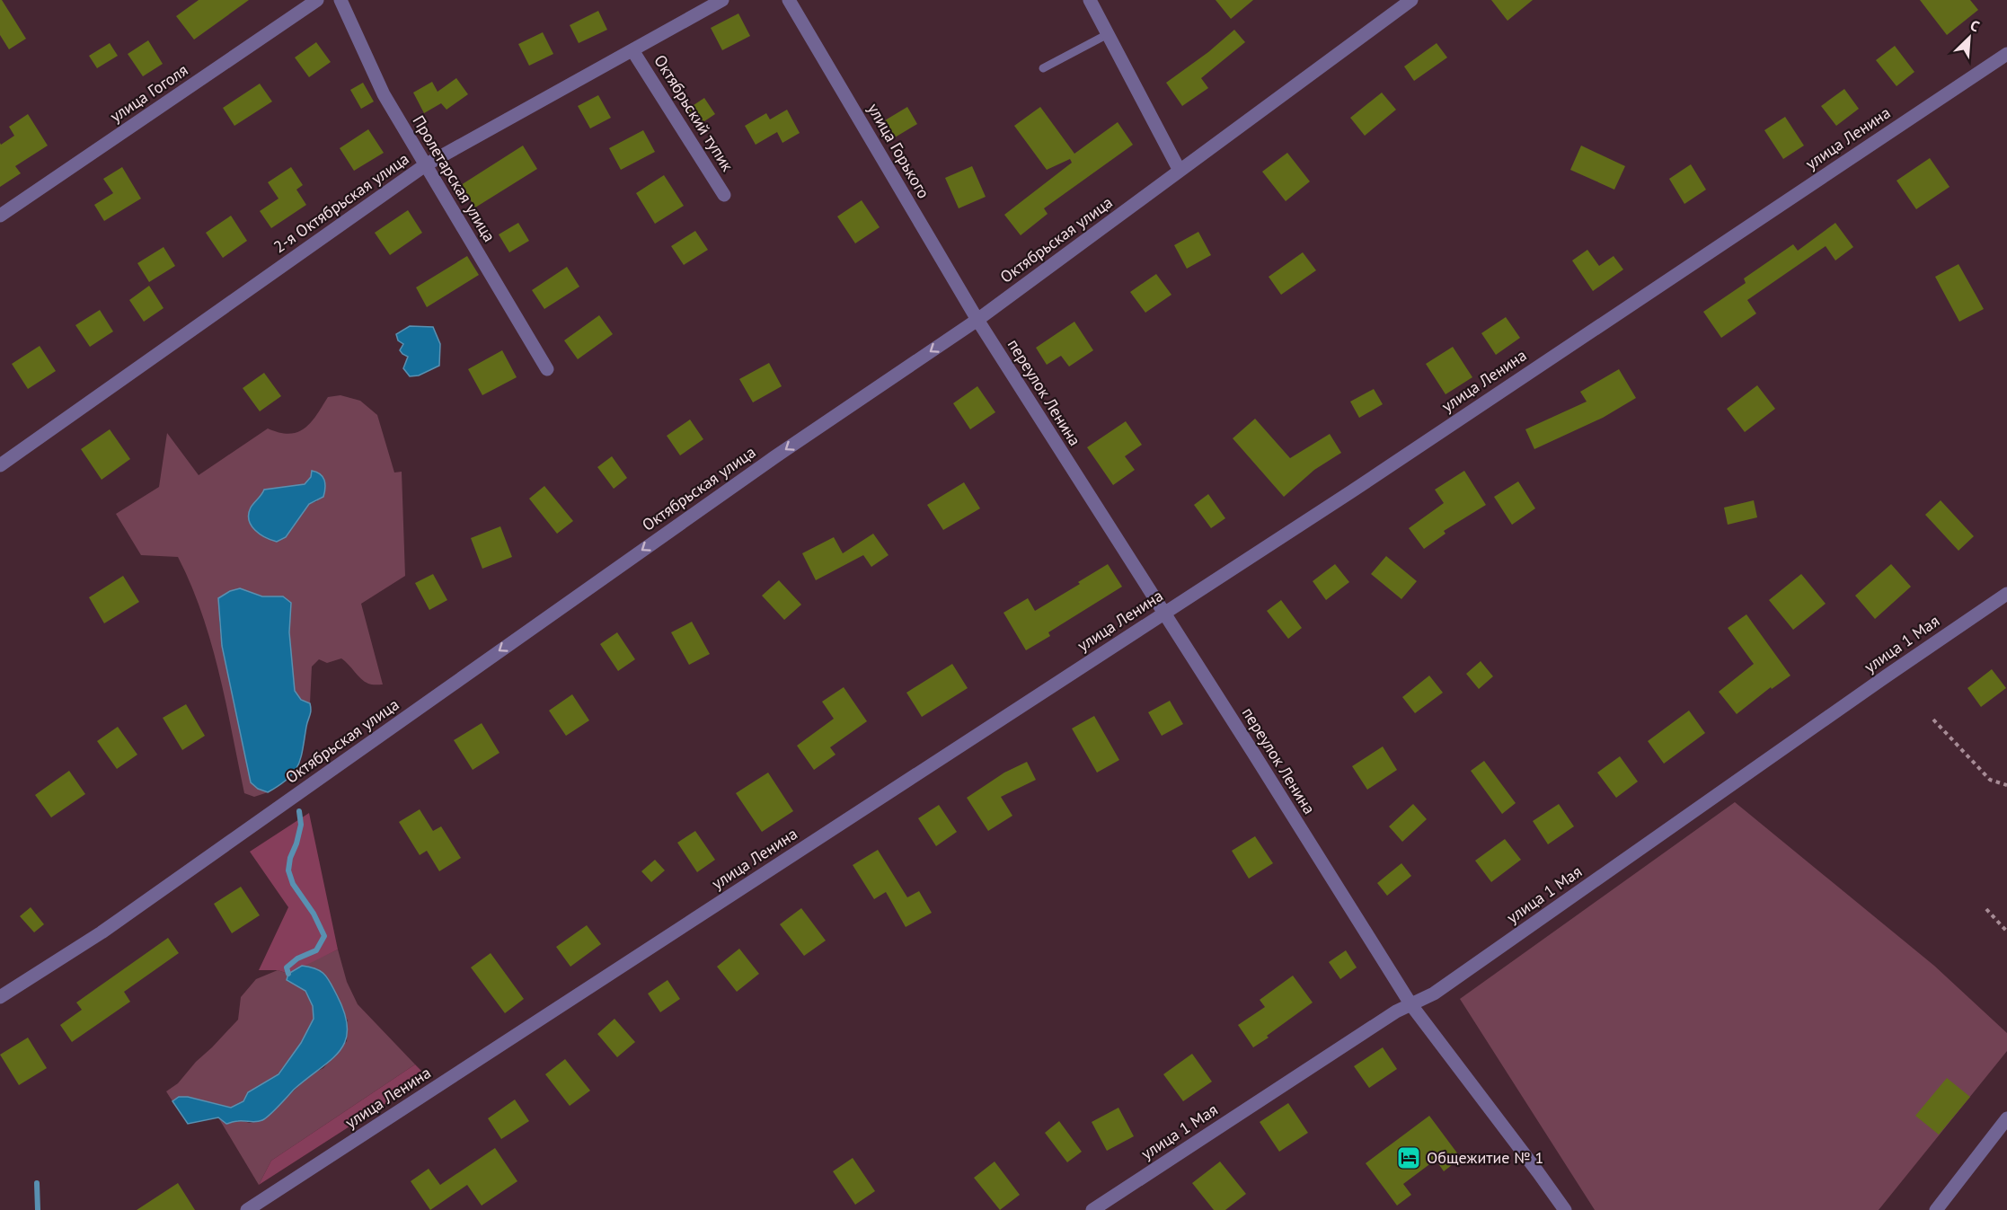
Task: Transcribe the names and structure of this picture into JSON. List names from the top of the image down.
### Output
{
  "streets": {
    "street": [
      "улица Гоголя",
      "Октябрьский тупик",
      "улица Ленина",
      "улица Горького",
      "Пролетарская улица",
      "2-я Октябрьская улица",
      "Октябрьская улица",
      "переулок Ленина",
      "улица 1 Мая"
    ]
  },
  "crossings": [
    ["Октябрьский тупик", "2-я Октябрьская улица"],
    ["улица Ленина", "переулок Ленина"],
    ["улица Горького", "Октябрьская улица"],
    ["улица Горького", "переулок Ленина"],
    ["Пролетарская улица", "2-я Октябрьская улица"],
    ["Октябрьская улица", "переулок Ленина"],
    ["переулок Ленина", "улица 1 Мая"]
  ],
  "one_way": ["Октябрьская улица"],
  "places": {
    "hotel": ["Общежитие № 1"]
  },
  "north": "top right"
}
